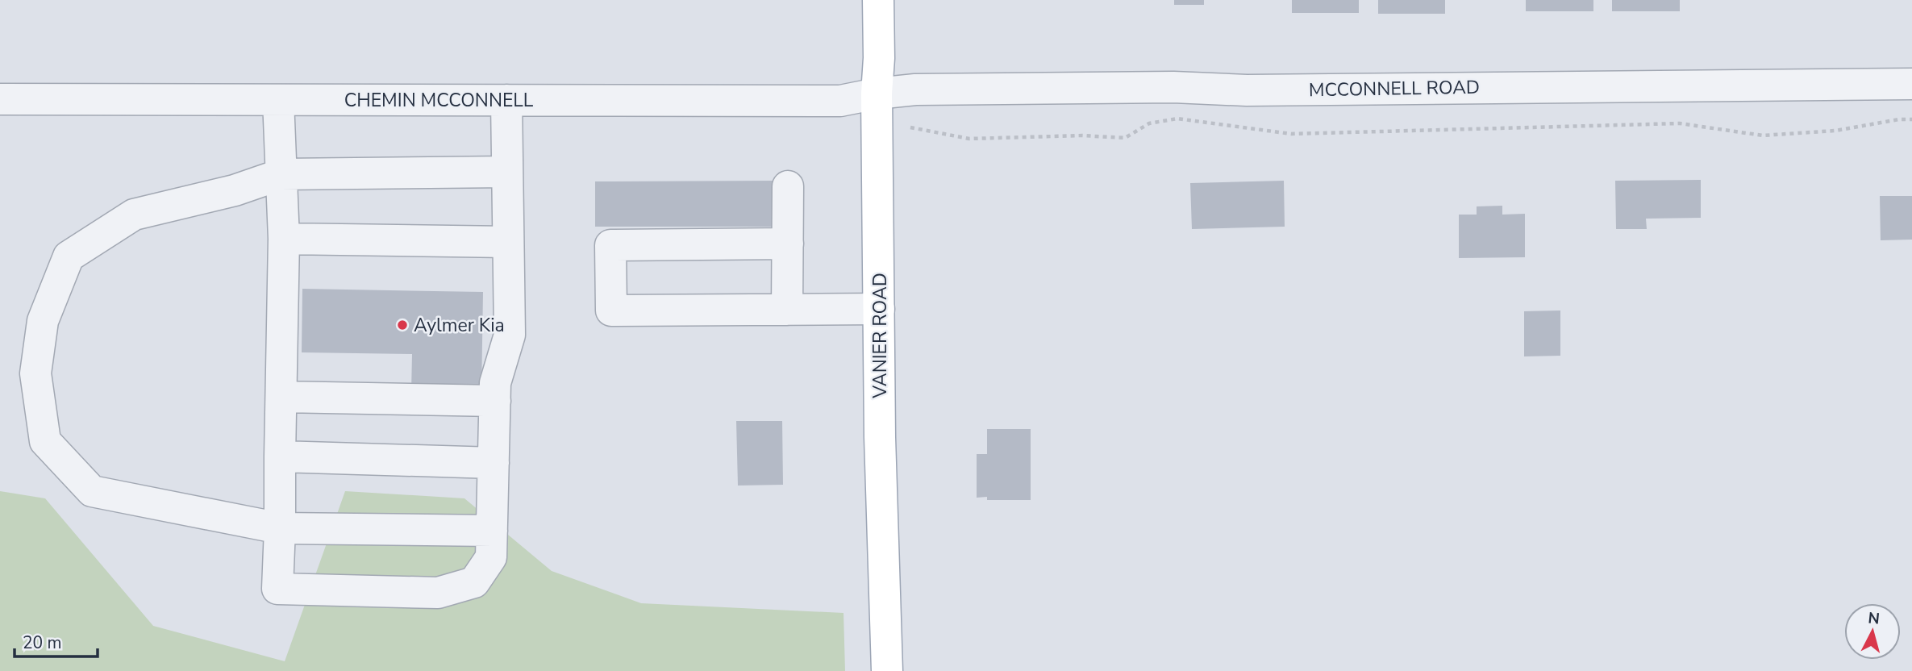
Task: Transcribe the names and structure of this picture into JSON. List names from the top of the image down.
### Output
{
  "streets": {
    "main road": ["VANIER ROAD"],
    "street": ["MCCONNELL ROAD", "CHEMIN MCCONNELL"]
  },
  "crossings": [
    ["MCCONNELL ROAD", "CHEMIN MCCONNELL"],
    ["MCCONNELL ROAD", "VANIER ROAD"],
    ["CHEMIN MCCONNELL", "VANIER ROAD"]
  ],
  "places": ["Aylmer Kia"],
  "scale_bar": "20 m",
  "north": "top"
}
